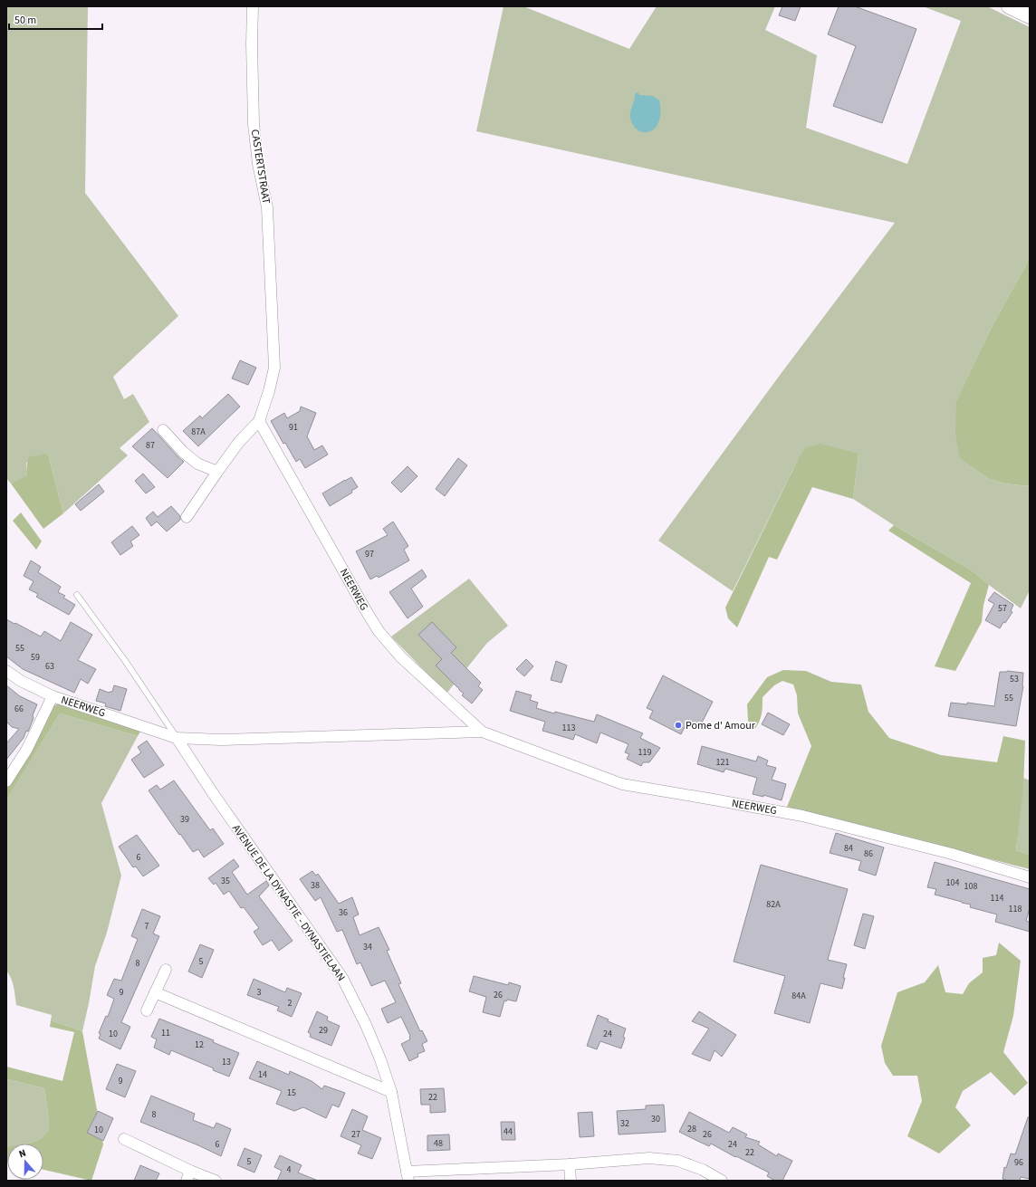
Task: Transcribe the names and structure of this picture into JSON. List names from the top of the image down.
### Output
{
  "streets": {
    "street": ["CASTERTSTRAAT", "NEERWEG", "AVENUE DE LA DYNASTIE - DYNASTIELAAN"]
  },
  "crossings": [
    ["CASTERTSTRAAT", "NEERWEG"],
    ["NEERWEG", "AVENUE DE LA DYNASTIE - DYNASTIELAAN"]
  ],
  "places": ["Pome d' Amour"],
  "house_numbers": [
    "91",
    "87A",
    "87",
    "97",
    "57",
    "55",
    "59",
    "63",
    "53",
    "55",
    "66",
    "113",
    "119",
    "121",
    "39",
    "84",
    "86",
    "6",
    "35",
    "104",
    "38",
    "108",
    "114",
    "82A",
    "118",
    "36",
    "7",
    "34",
    "5",
    "8",
    "9",
    "3",
    "26",
    "84A",
    "2",
    "29",
    "11",
    "10",
    "24",
    "12",
    "13",
    "14",
    "9",
    "15",
    "22",
    "8",
    "30",
    "32",
    "28",
    "10",
    "44",
    "27",
    "26",
    "48",
    "6",
    "24",
    "22",
    "5",
    "96",
    "4"
  ],
  "scale_bar": "50 m",
  "north": "top"
}
